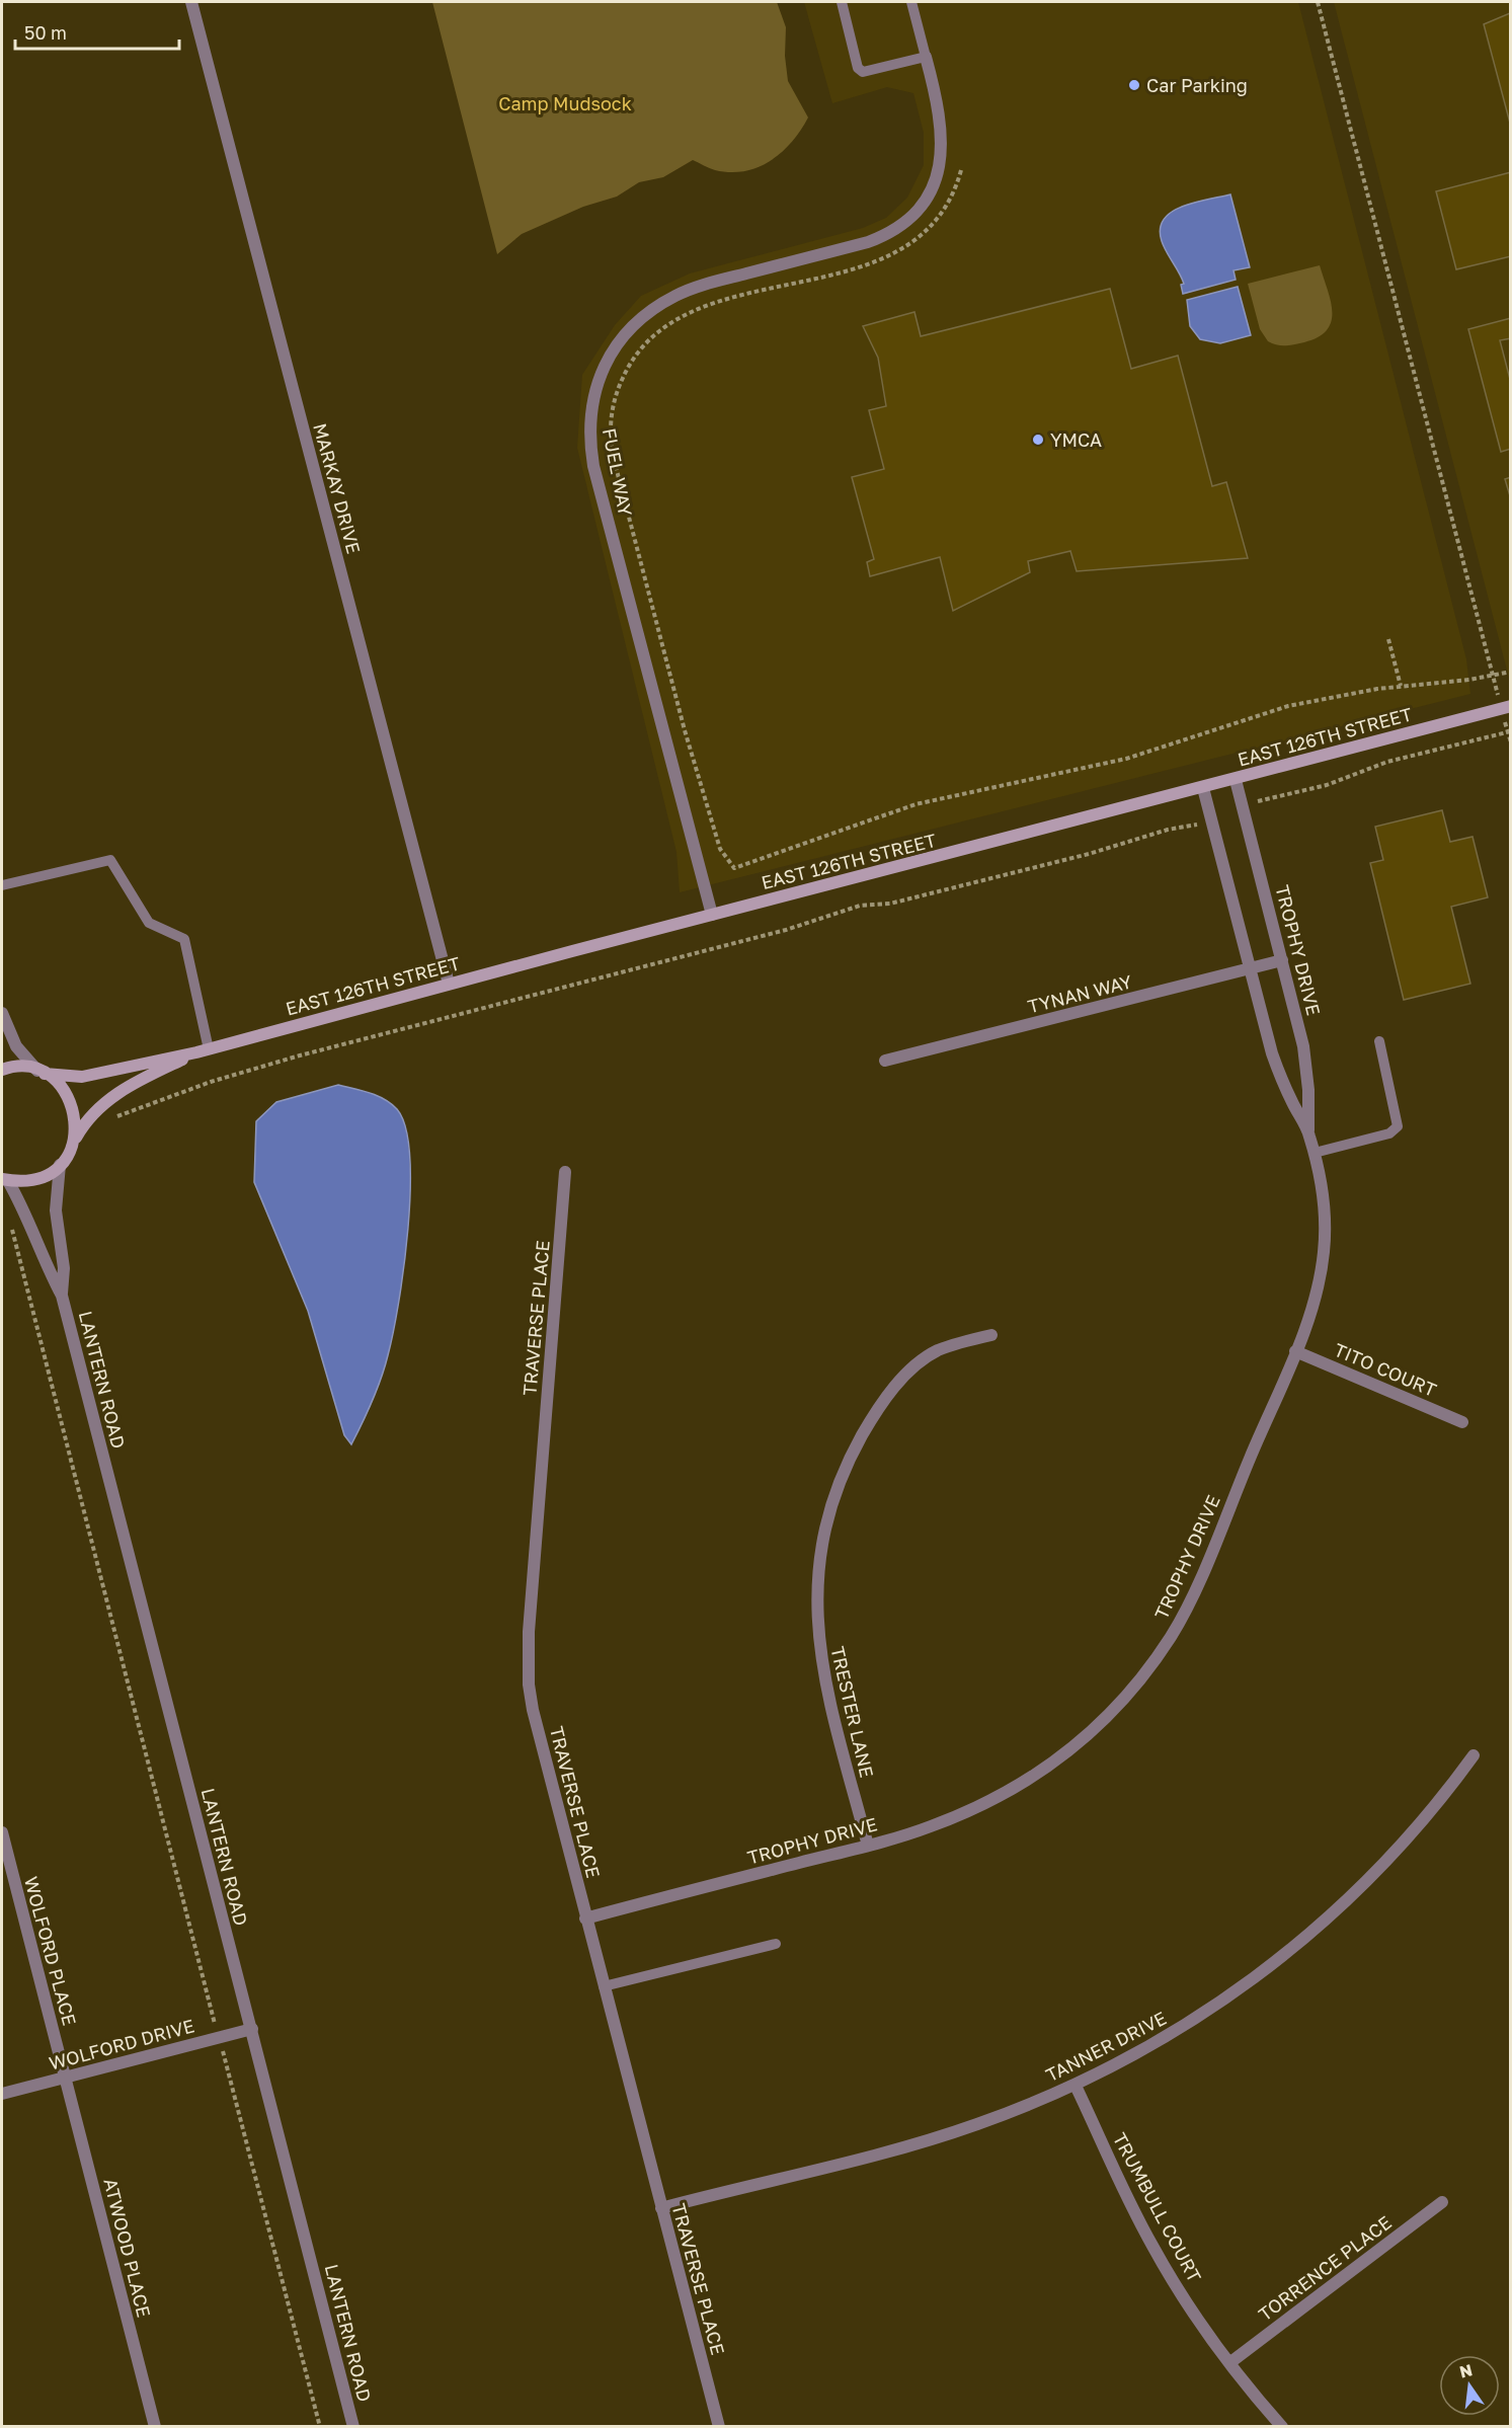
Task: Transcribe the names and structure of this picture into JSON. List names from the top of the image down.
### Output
{
  "streets": {
    "main road": ["EAST 126TH STREET"],
    "street": [
      "FUEL WAY",
      "MARKAY DRIVE",
      "TROPHY DRIVE",
      "TYNAN WAY",
      "TRAVERSE PLACE",
      "TITO COURT",
      "LANTERN ROAD",
      "TRESTER LANE",
      "WOLFORD PLACE",
      "WOLFORD DRIVE",
      "TANNER DRIVE",
      "TRUMBULL COURT",
      "ATWOOD PLACE",
      "TORRENCE PLACE"
    ]
  },
  "crossings": [
    ["FUEL WAY", "EAST 126TH STREET"],
    ["MARKAY DRIVE", "EAST 126TH STREET"],
    ["EAST 126TH STREET", "TROPHY DRIVE"],
    ["EAST 126TH STREET", "LANTERN ROAD"],
    ["TROPHY DRIVE", "TYNAN WAY"],
    ["TROPHY DRIVE", "TRAVERSE PLACE"],
    ["TROPHY DRIVE", "TITO COURT"],
    ["TROPHY DRIVE", "TRESTER LANE"],
    ["TRAVERSE PLACE", "TANNER DRIVE"],
    ["LANTERN ROAD", "WOLFORD DRIVE"],
    ["WOLFORD PLACE", "WOLFORD DRIVE"],
    ["WOLFORD PLACE", "ATWOOD PLACE"],
    ["WOLFORD DRIVE", "ATWOOD PLACE"],
    ["TANNER DRIVE", "TRUMBULL COURT"],
    ["TRUMBULL COURT", "TORRENCE PLACE"]
  ],
  "parks": ["Camp Mudsock"],
  "places": ["Car Parking", "YMCA"],
  "scale_bar": "50 m",
  "north": "top"
}
